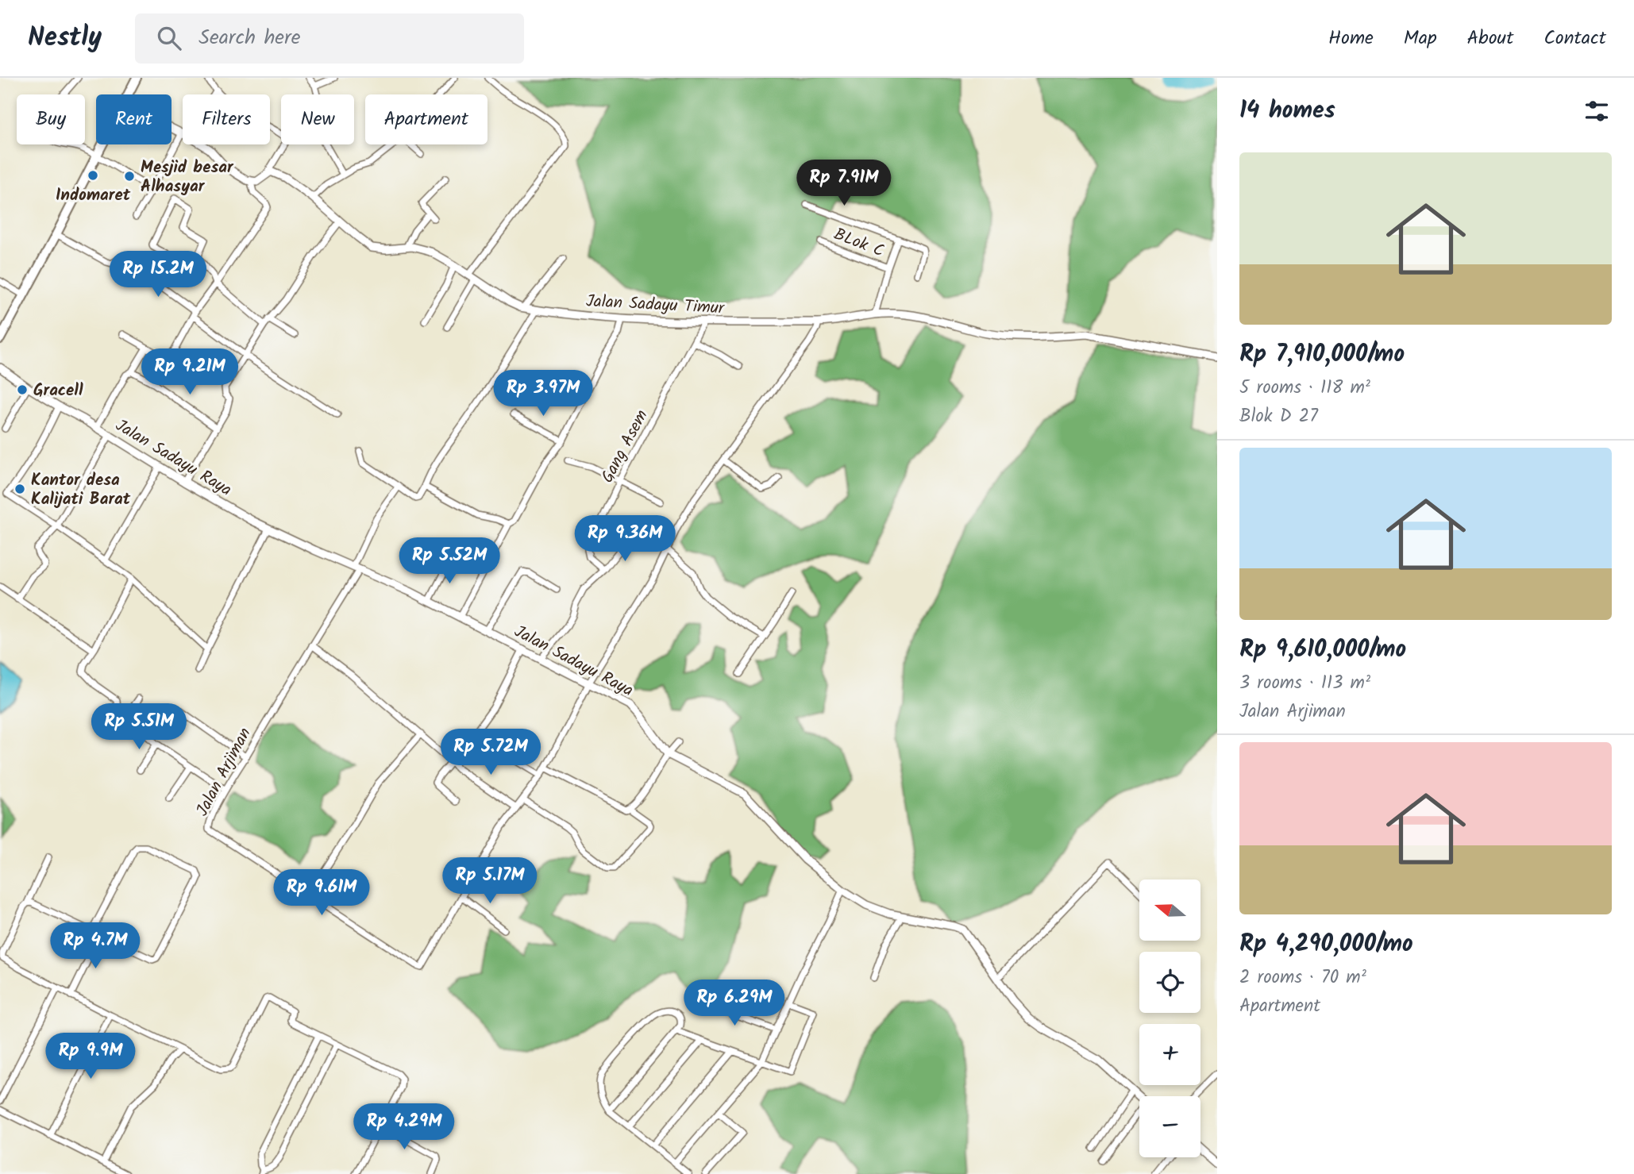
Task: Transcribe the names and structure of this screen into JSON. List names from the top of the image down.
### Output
{
  "streets": {
    "street": [
      "BLok C",
      "Jalan Sadayu Timur",
      "Gang Asem",
      "Jalan Sadayu Raya",
      "Jalan Arjiman"
    ]
  },
  "crossings": [
    ["Jalan Sadayu Timur", "Gang Asem"],
    ["Jalan Sadayu Timur", "Jalan Arjiman"],
    ["Jalan Sadayu Raya", "Jalan Arjiman"]
  ],
  "places": [
    "Indomaret",
    "Mesjid besar Alhasyar",
    "Gracell",
    "Kantor desa Kalijati Barat"
  ],
  "north": "left",
  "page": {
    "header": "Nestly",
    "search": "Search here",
    "nav": [
      "Home",
      "Map",
      "About",
      "Contact"
    ],
    "heading": "14 homes",
    "chip": [
      "Buy",
      "Rent",
      "Filters",
      "New",
      "Apartment"
    ],
    "list": [
      {
        "name": "Rp 7,910,000/mo",
        "note": "5 rooms · 118 m² · Blok D 27"
      },
      {
        "name": "Rp 9,610,000/mo",
        "note": "3 rooms · 113 m² · Jalan Arjiman"
      },
      {
        "name": "Rp 4,290,000/mo",
        "note": "2 rooms · 70 m² · Apartment"
      }
    ],
    "price": [
      "Rp 7.91M",
      "Rp 15.2M",
      "Rp 9.21M",
      "Rp 3.97M",
      "Rp 9.36M",
      "Rp 5.52M",
      "Rp 5.51M",
      "Rp 5.72M",
      "Rp 5.17M",
      "Rp 9.61M",
      "Rp 4.7M",
      "Rp 6.29M",
      "Rp 9.9M",
      "Rp 4.29M"
    ],
    "map_buttons": ["+", "−"]
  }
}
